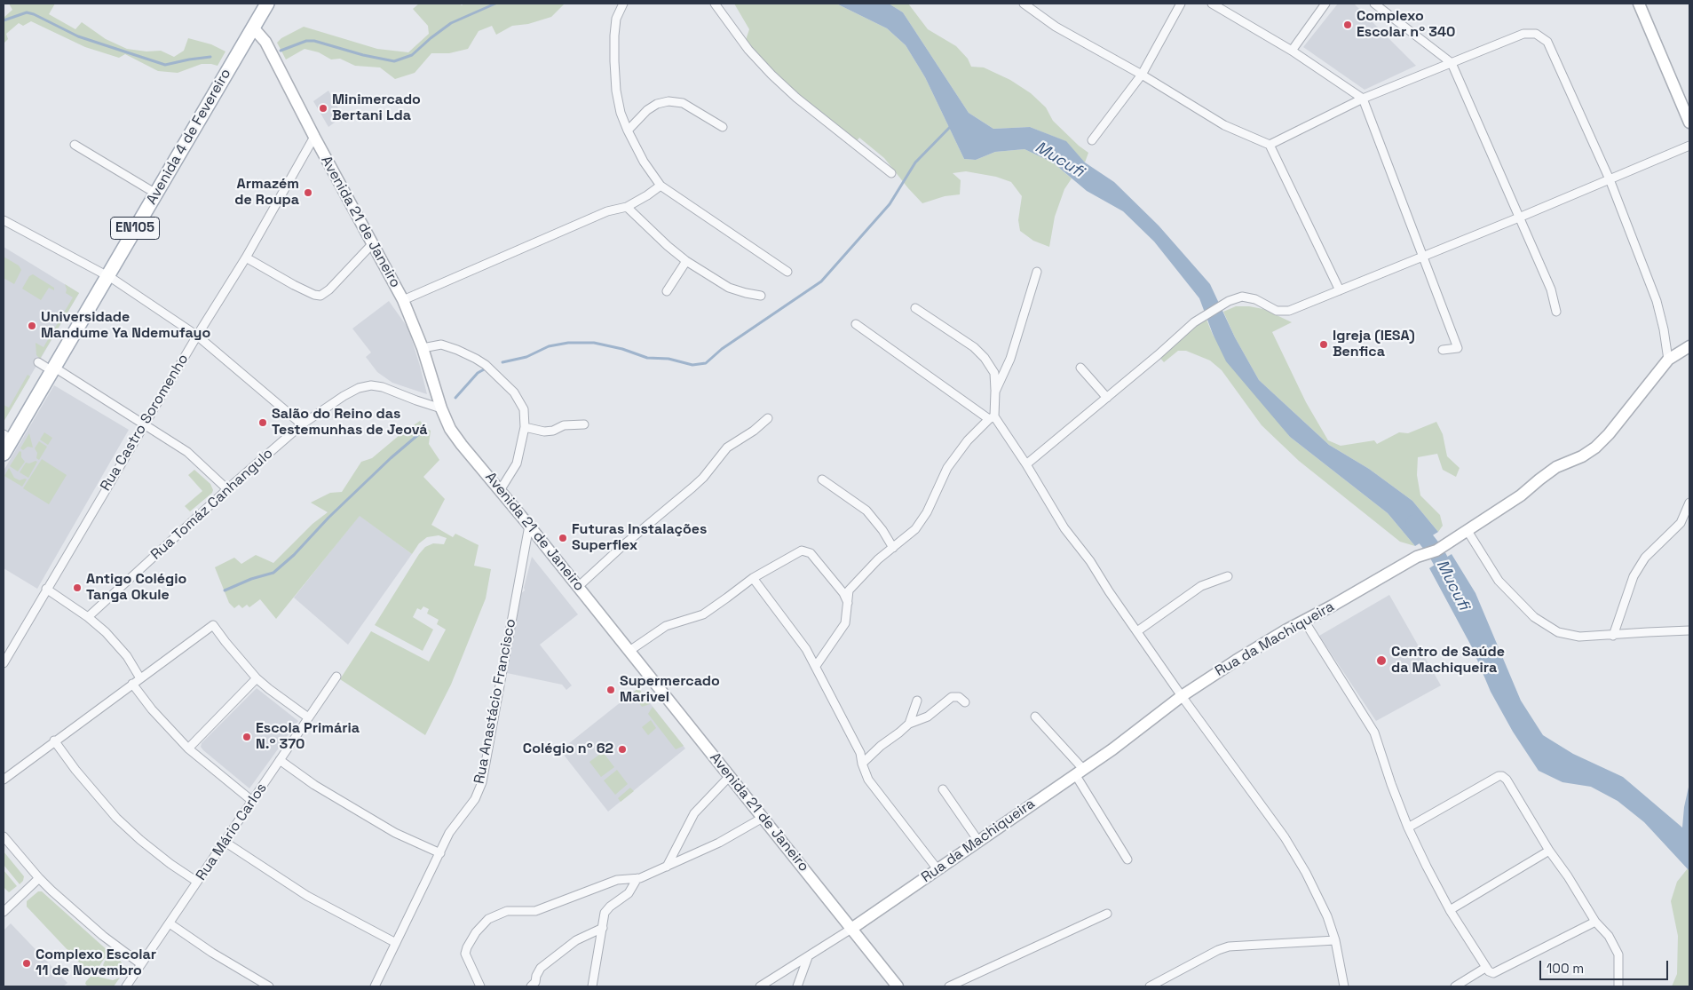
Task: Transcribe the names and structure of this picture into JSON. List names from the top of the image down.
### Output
{
  "streets": {
    "main road": [
      "Avenida 4 de Fevereiro",
      "Avenida 21 de Janeiro",
      "EN105",
      "Rua da Machiqueira"
    ],
    "street": [
      "Rua Castro Soromenho",
      "Rua Tomáz Canhangulo",
      "Rua Anastácio Francisco",
      "Rua Mário Carlos"
    ]
  },
  "crossings": [
    ["Avenida 4 de Fevereiro", "Avenida 21 de Janeiro"],
    ["Avenida 21 de Janeiro", "Rua Castro Soromenho"],
    ["Avenida 21 de Janeiro", "Rua Tomáz Canhangulo"],
    ["Avenida 21 de Janeiro", "Rua da Machiqueira"],
    ["Avenida 21 de Janeiro", "Rua Anastácio Francisco"]
  ],
  "water": ["Mucufi"],
  "places": [
    "Complexo Escolar nº 340",
    "Minimercado Bertani Lda",
    "Armazém de Roupa",
    "Universidade Mandume Ya Ndemufayo",
    "Igreja (IESA) Benfica",
    "Salão do Reino das Testemunhas de Jeová",
    "Futuras Instalações Superflex",
    "Antigo Colégio Tanga Okule",
    "Centro de Saúde da Machiqueira",
    "Supermercado Marivel",
    "Escola Primária N.º 370",
    "Colégio nº 62",
    "Complexo Escolar 11 de Novembro"
  ],
  "scale_bar": "100 m"
}
